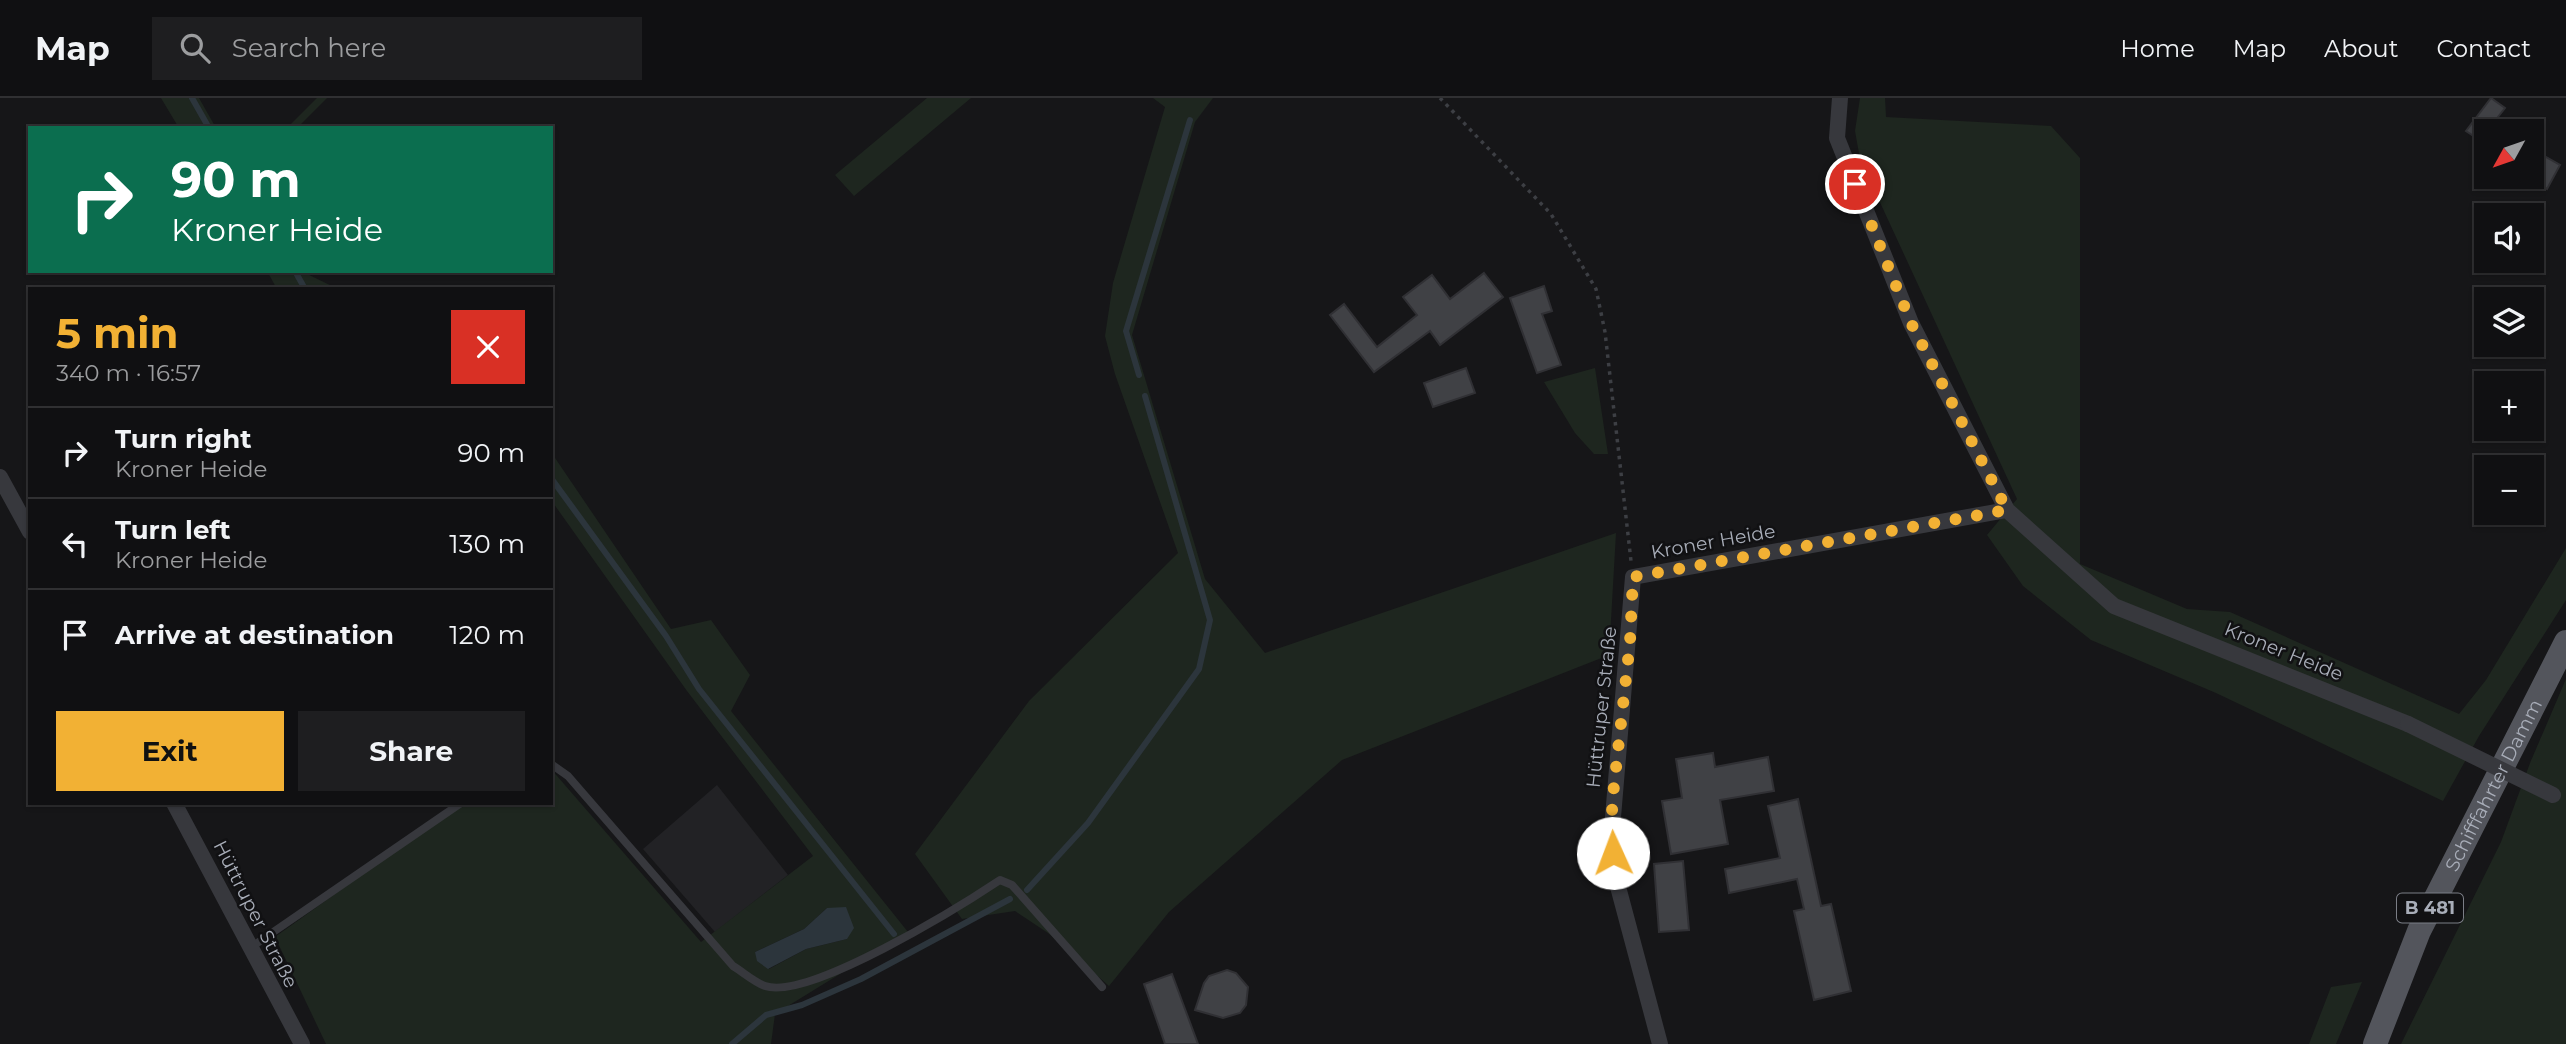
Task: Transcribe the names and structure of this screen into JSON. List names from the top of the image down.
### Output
{
  "streets": {
    "main road": ["Schifffahrter Damm", "B 481"],
    "street": ["Kroner Heide", "Hüttruper Straße"]
  },
  "crossings": [
    ["Kroner Heide", "Hüttruper Straße"]
  ],
  "north": "bottom left",
  "page": {
    "header": "Map",
    "search": "Search here",
    "nav": [
      "Home",
      "Map",
      "About",
      "Contact"
    ],
    "map_buttons": ["+", "−"],
    "turn": ["90 m", "Kroner Heide"],
    "heading": ["5 min", "340 m · 16:57"],
    "list": [
      {
        "name": "Turn right",
        "note": "Kroner Heide",
        "value": "90 m"
      },
      {
        "name": "Turn left",
        "note": "Kroner Heide",
        "value": "130 m"
      },
      {
        "name": "Arrive at destination",
        "value": "120 m"
      }
    ],
    "buttons": ["Exit", "Share"]
  }
}
